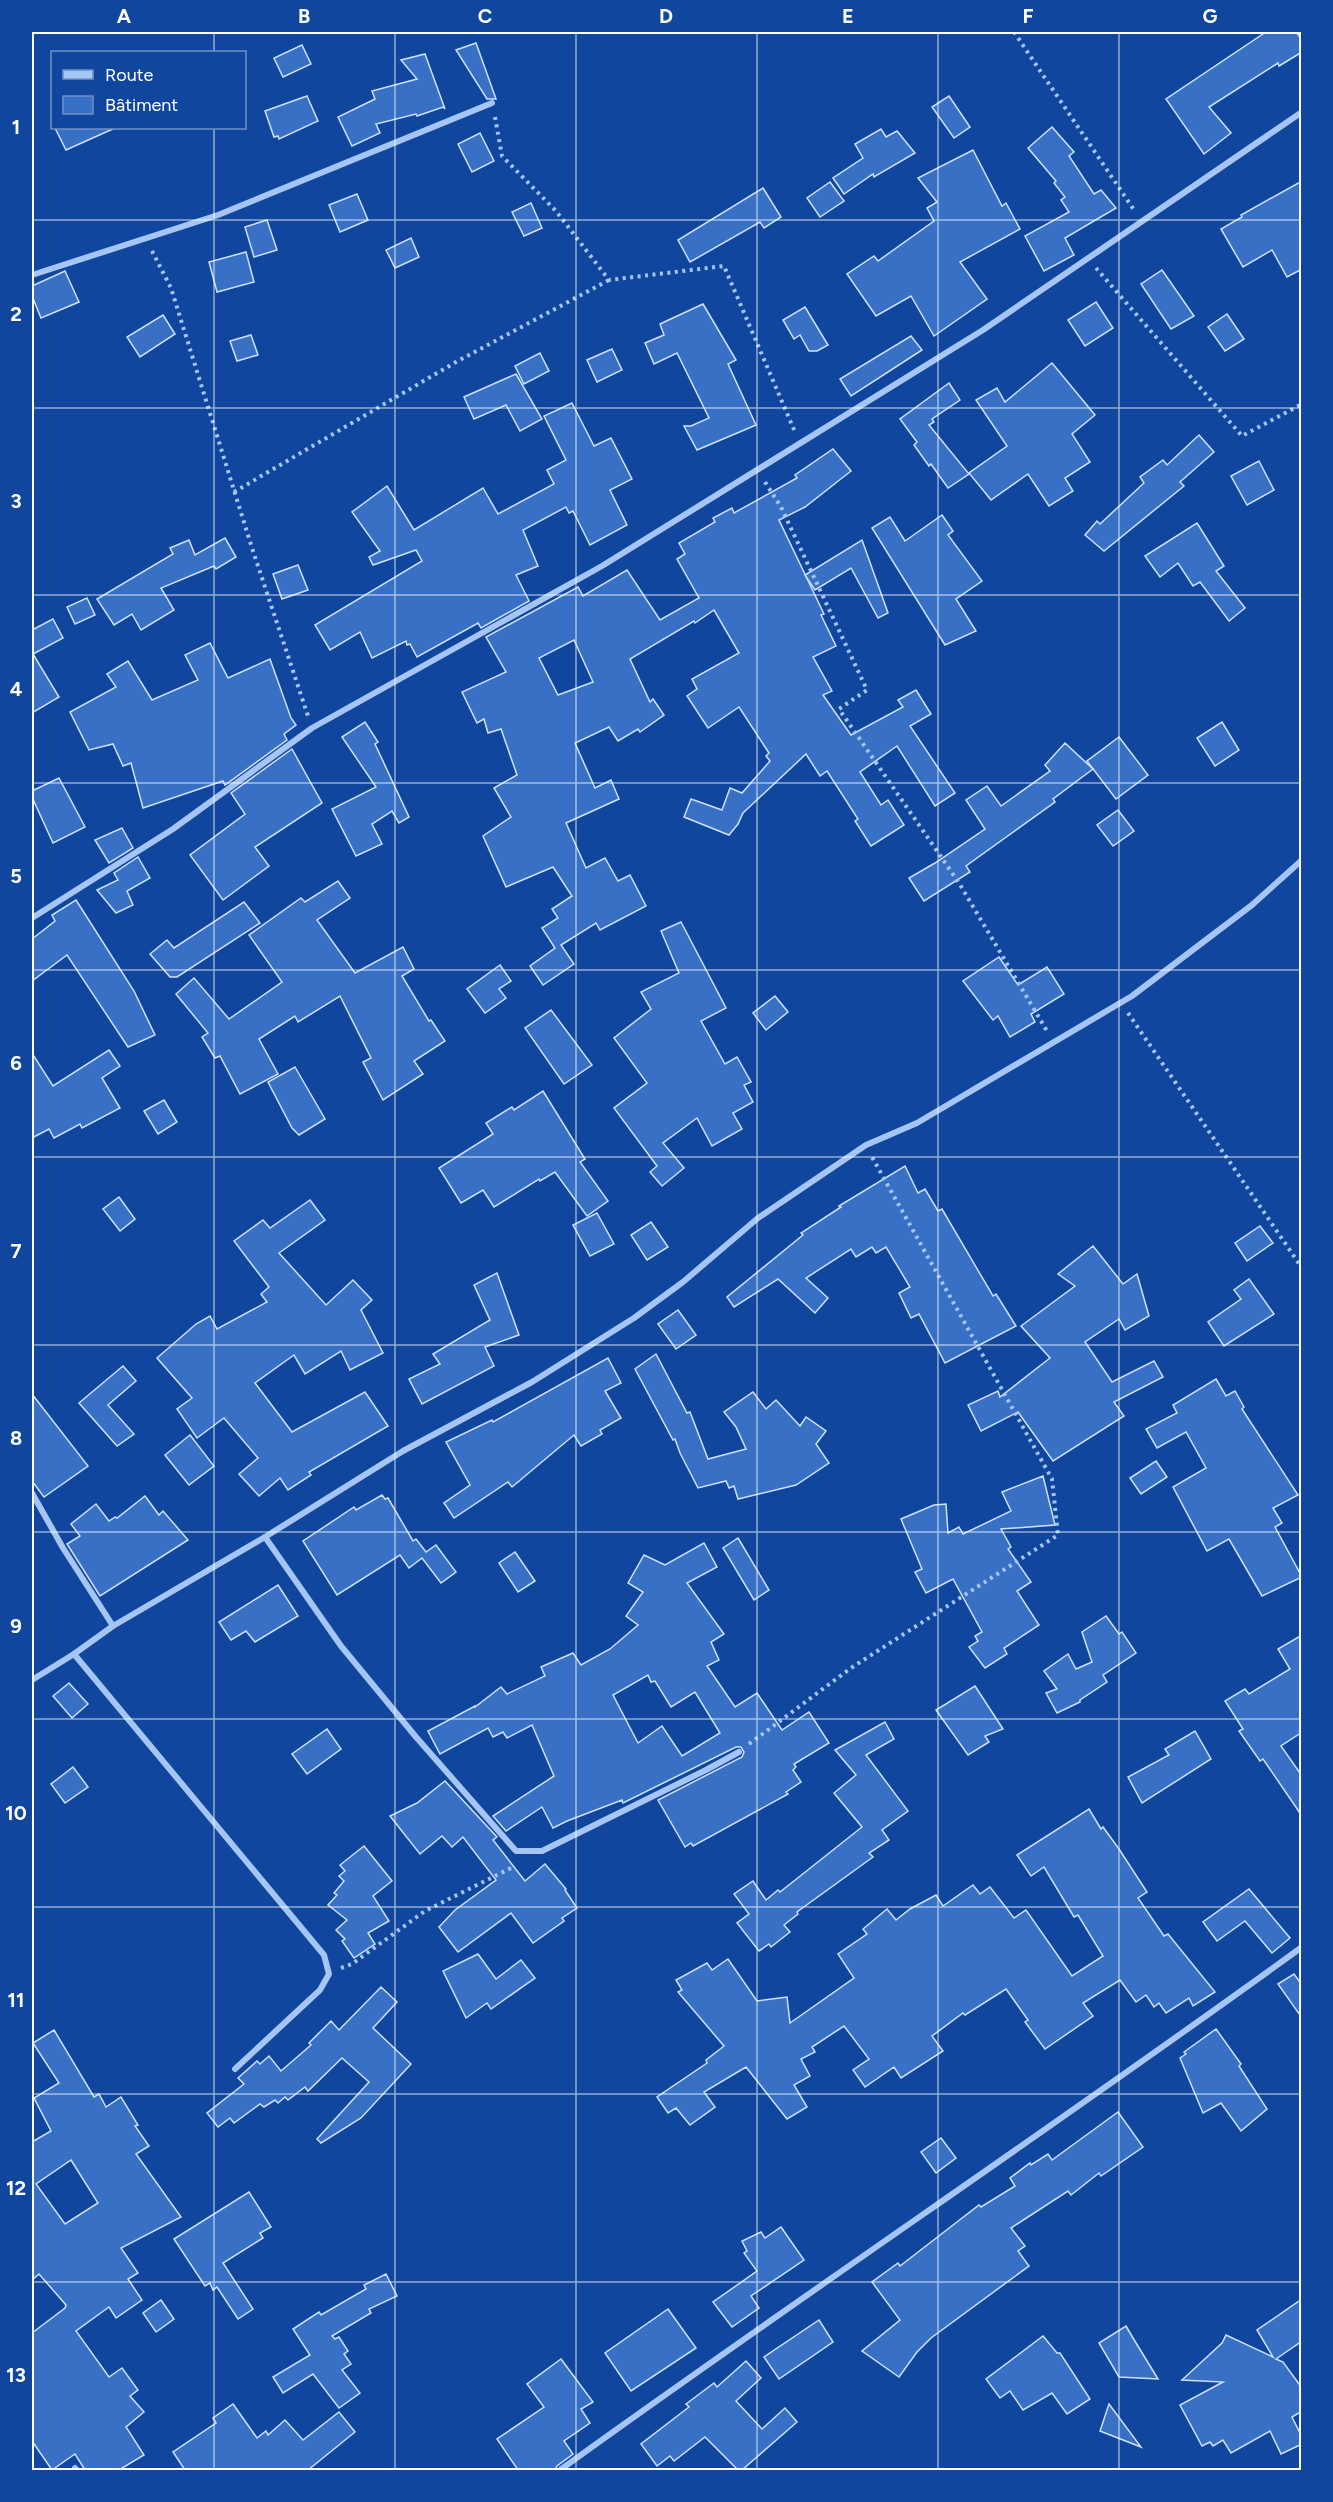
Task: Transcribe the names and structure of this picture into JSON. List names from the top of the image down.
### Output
{
  "legend": ["Route", "Bâtiment"],
  "grid": {
    "columns": [
      "A",
      "B",
      "C",
      "D",
      "E",
      "F",
      "G"
    ],
    "rows": [
      "1",
      "2",
      "3",
      "4",
      "5",
      "6",
      "7",
      "8",
      "9",
      "10",
      "11",
      "12",
      "13"
    ]
  }
}
